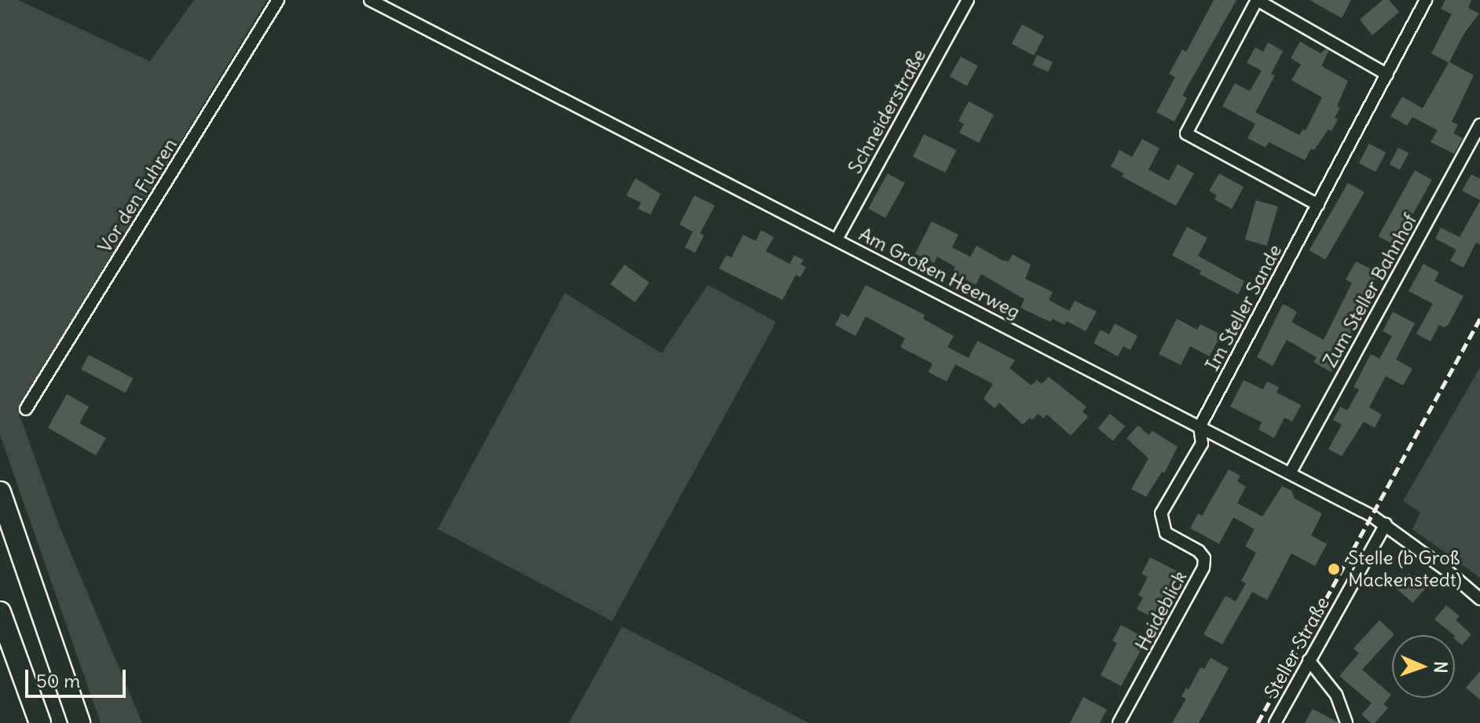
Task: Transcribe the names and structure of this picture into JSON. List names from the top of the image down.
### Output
{
  "streets": {
    "street": [
      "Schneiderstraße",
      "Vor den Fuhren",
      "Am Großen Heerweg",
      "Zum Steller Bahnhof",
      "Im Steller Sande",
      "Heideblick",
      "Steller Straße"
    ]
  },
  "crossings": [
    ["Schneiderstraße", "Am Großen Heerweg"],
    ["Am Großen Heerweg", "Zum Steller Bahnhof"],
    ["Am Großen Heerweg", "Im Steller Sande"],
    ["Am Großen Heerweg", "Heideblick"],
    ["Am Großen Heerweg", "Steller Straße"],
    ["Im Steller Sande", "Heideblick"]
  ],
  "places": ["Stelle (b Groß Mackenstedt)"],
  "scale_bar": "50 m",
  "north": "right"
}
